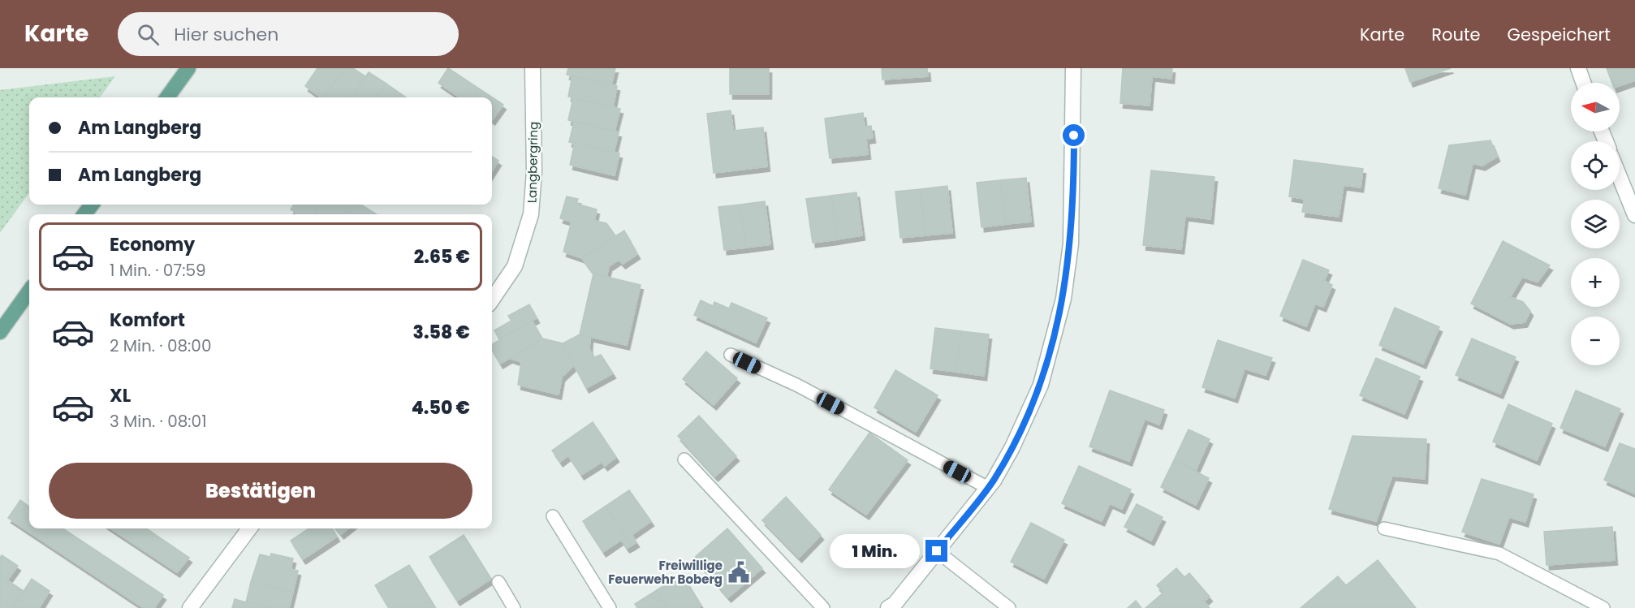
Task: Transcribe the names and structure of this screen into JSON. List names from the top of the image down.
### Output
{
  "streets": {
    "street": ["Langbergring"]
  },
  "places": {
    "public building": ["Freiwillige Feuerwehr Boberg"]
  },
  "north": "left",
  "page": {
    "header": "Karte",
    "search": "Hier suchen",
    "nav": ["Karte", "Route", "Gespeichert"],
    "map_buttons": ["+", "−"],
    "banner": ["Am Langberg", "Am Langberg"],
    "list": [
      {
        "name": "Economy",
        "note": "1 Min. · 07:59",
        "value": "2.65 €"
      },
      {
        "name": "Komfort",
        "note": "2 Min. · 08:00",
        "value": "3.58 €"
      },
      {
        "name": "XL",
        "note": "3 Min. · 08:01",
        "value": "4.50 €"
      }
    ],
    "buttons": "Bestätigen",
    "bubble": "1 Min."
  }
}
